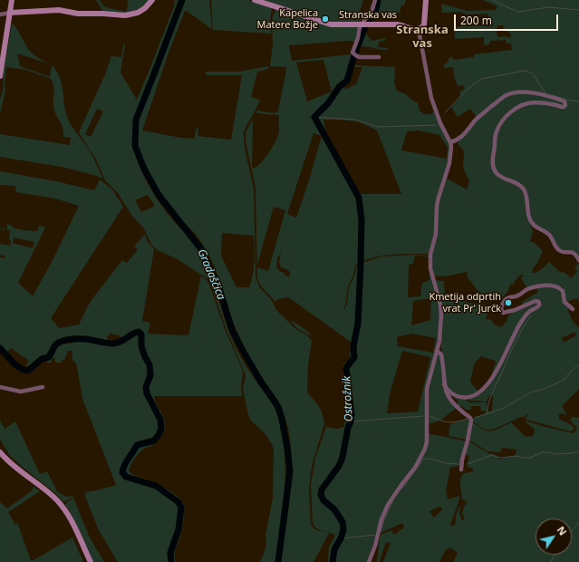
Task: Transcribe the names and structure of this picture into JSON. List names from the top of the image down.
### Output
{
  "streets": {
    "street": ["Stranska vas"]
  },
  "districts": ["Stranska vas"],
  "water": ["Gradaščica", "Ostrožnik"],
  "places": ["Kapelica Matere Božje", "Kmetija odprtih vrat Pr' Jurčk"],
  "scale_bar": "200 m",
  "north": "top right"
}
